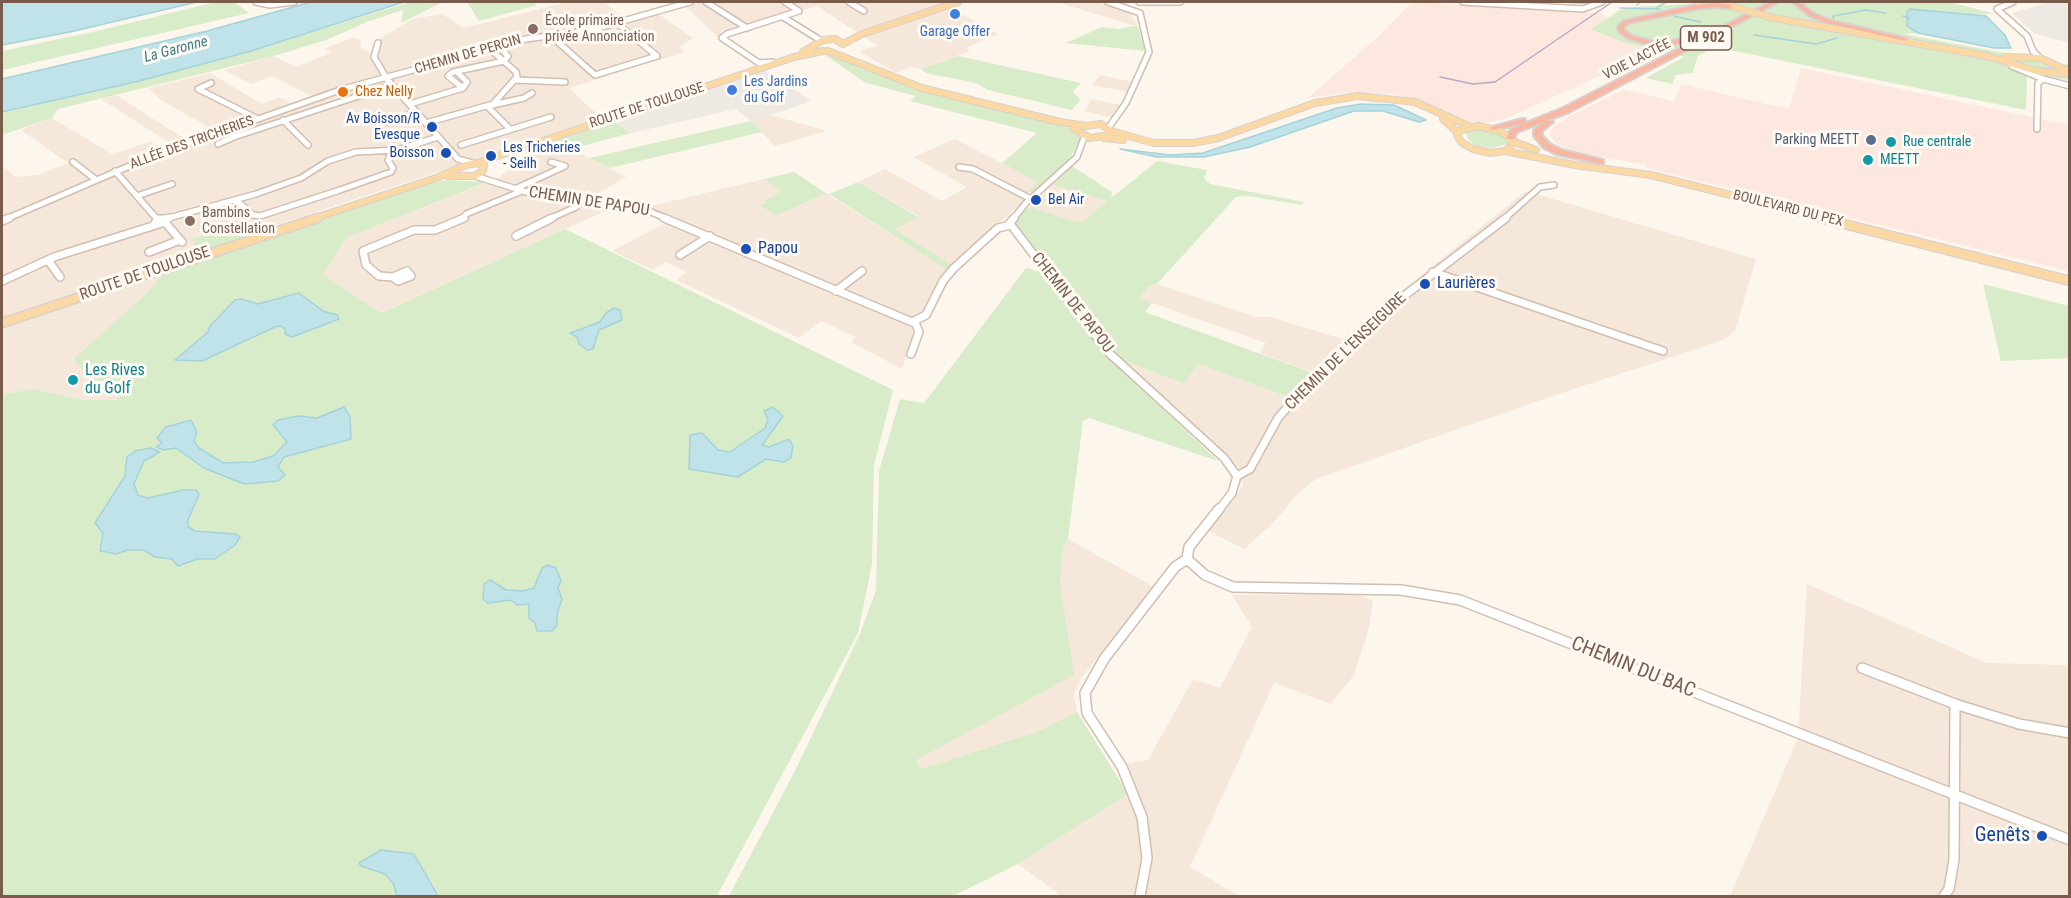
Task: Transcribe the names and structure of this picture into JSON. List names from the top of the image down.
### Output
{
  "streets": {
    "highway": ["M 902", "VOIE LACTÉE"],
    "main road": ["ROUTE DE TOULOUSE", "BOULEVARD DU PEX"],
    "street": [
      "CHEMIN DE PERCIN",
      "ALLÉE DES TRICHERIES",
      "CHEMIN DE PAPOU",
      "CHEMIN DE L'ENSEIGURE",
      "CHEMIN DU BAC"
    ]
  },
  "crossings": [
    ["CHEMIN DE PERCIN", "ALLÉE DES TRICHERIES"],
    ["VOIE LACTÉE", "BOULEVARD DU PEX"],
    ["ROUTE DE TOULOUSE", "CHEMIN DE PAPOU"],
    ["ROUTE DE TOULOUSE", "BOULEVARD DU PEX"],
    ["CHEMIN DE PAPOU", "CHEMIN DE L'ENSEIGURE"],
    ["CHEMIN DE L'ENSEIGURE", "CHEMIN DU BAC"]
  ],
  "water": ["La Garonne"],
  "places": [
    "Garage Offer",
    "École primaire privée Annonciation",
    "Les Jardins du Golf",
    "Chez Nelly",
    "Av Boisson/R Evesque",
    "Parking MEETT",
    "Rue centrale",
    "Boisson",
    "Les Tricheries - Seilh",
    "MEETT",
    "Bel Air",
    "Bambins Constellation",
    "Papou",
    "Laurières",
    "Les Rives du Golf",
    "Genêts"
  ]
}
